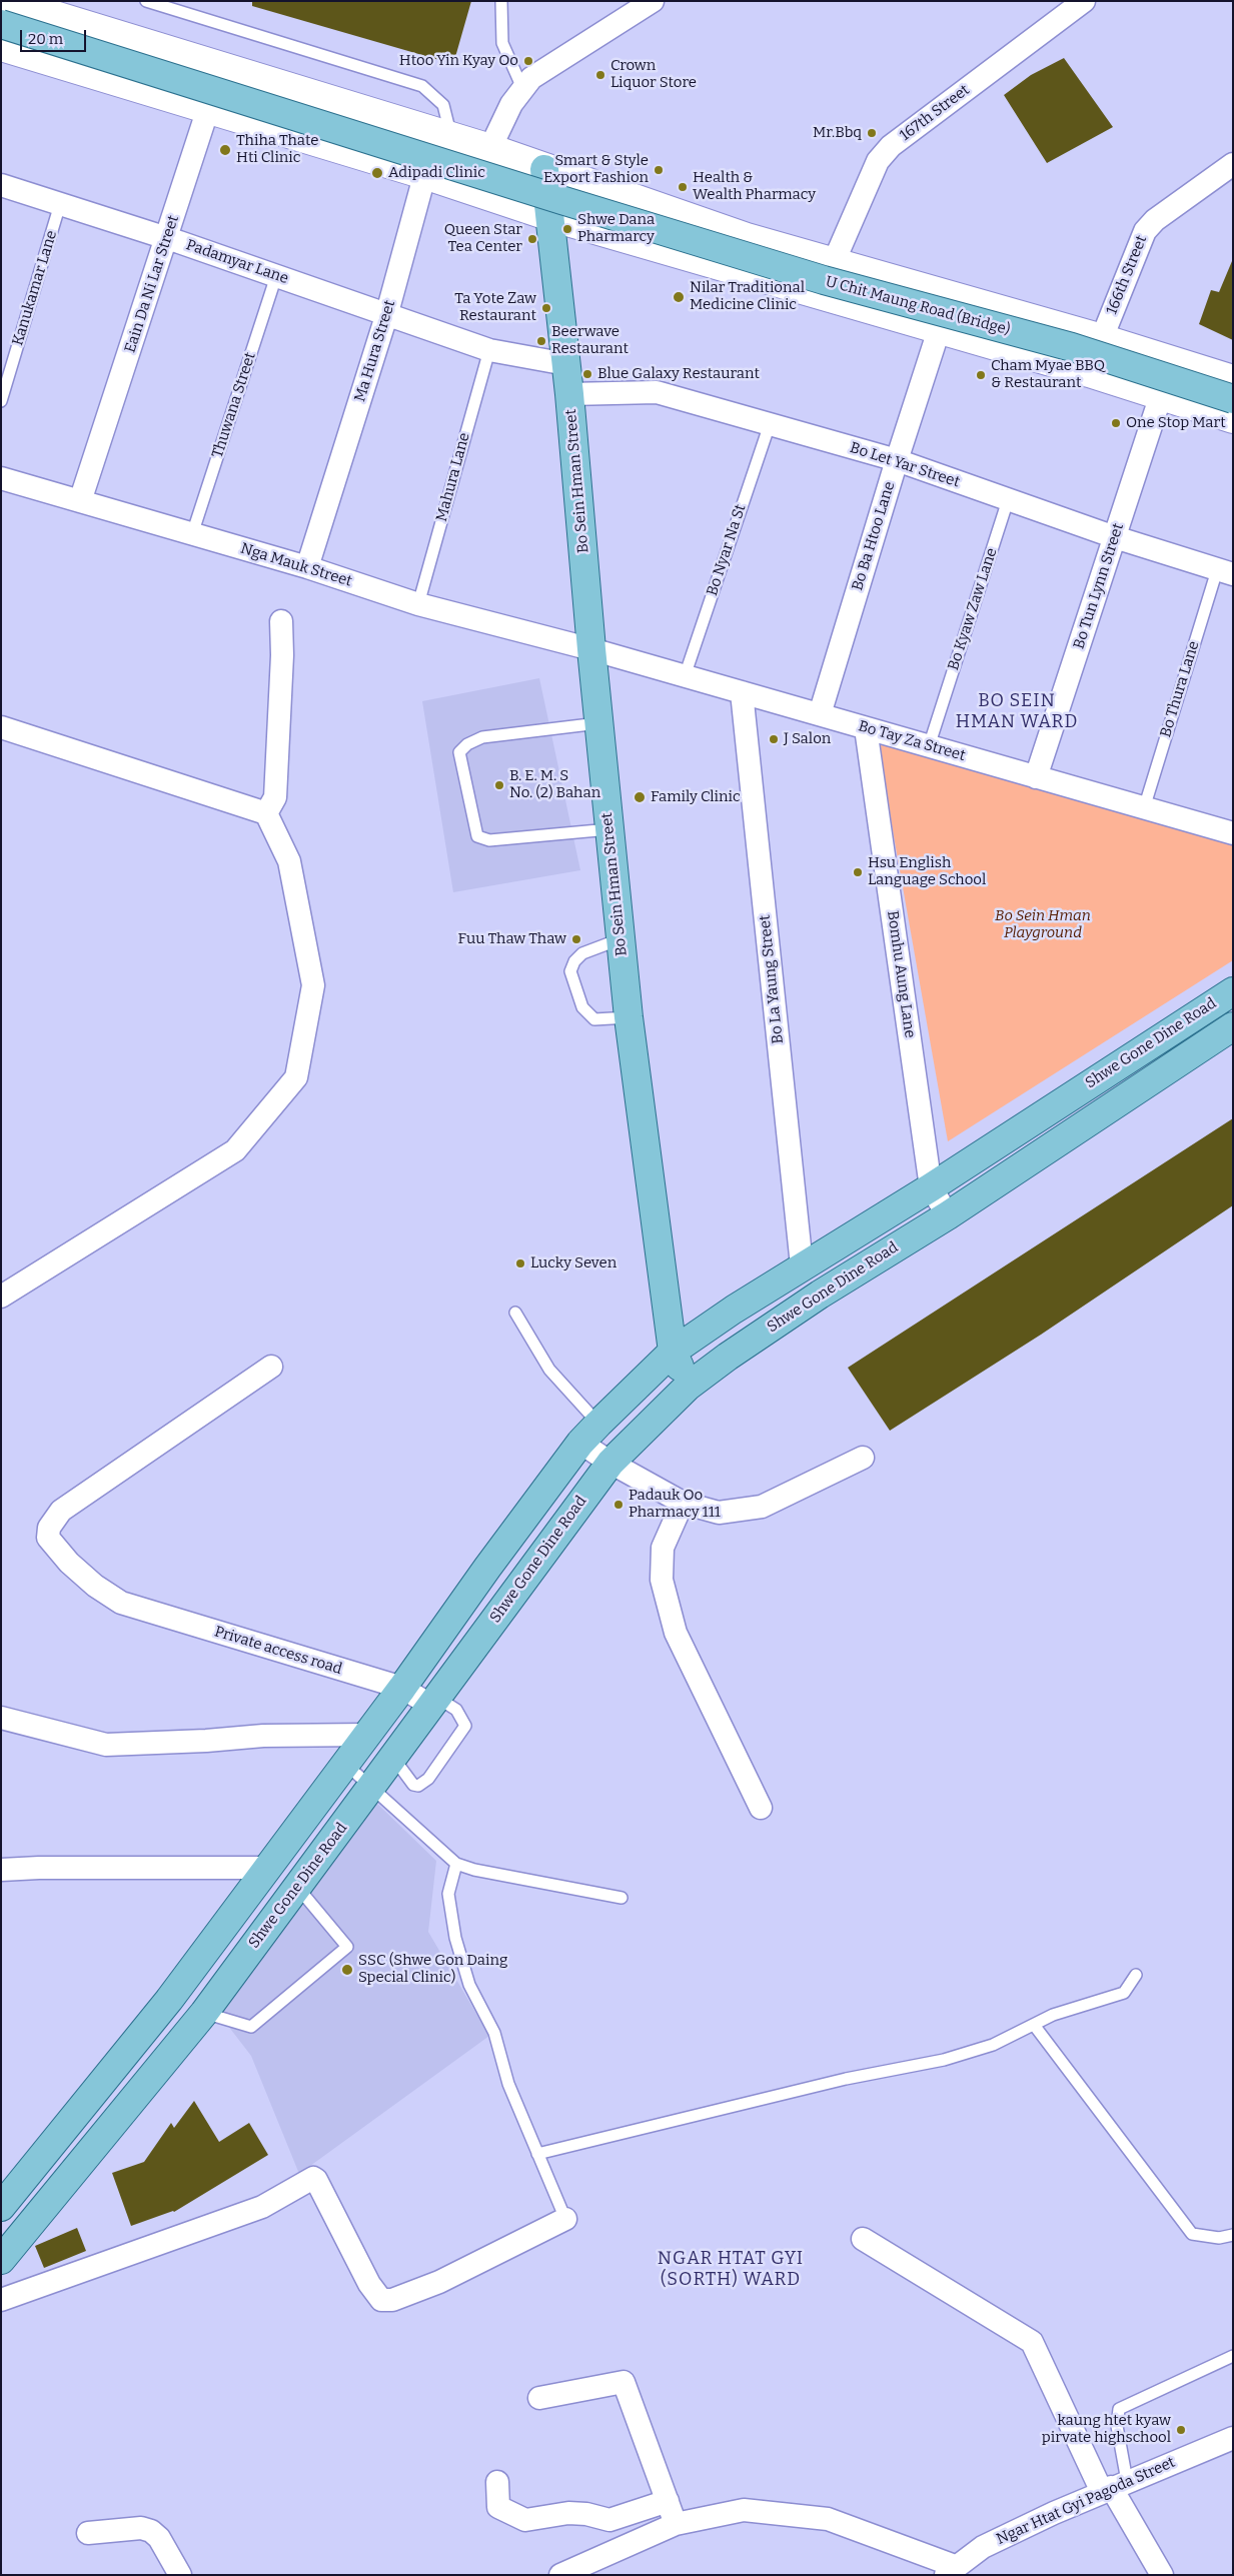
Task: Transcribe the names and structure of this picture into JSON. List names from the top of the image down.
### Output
{
  "streets": {
    "main road": ["U Chit Maung Road (Bridge)", "Bo Sein Hman Street", "Shwe Gone Dine Road"],
    "street": [
      "167th Street",
      "Padamyar Lane",
      "166th Street",
      "Eain Da Ni Lar Street",
      "Ma Hura Street",
      "Bo Let Yar Street",
      "Bo Ba Htoo Lane",
      "Nga Mauk Street",
      "Bo Tun Lynn Street",
      "Bo Tay Za Street",
      "Bomhu Aung Lane",
      "Bo La Yaung Street",
      "Private access road",
      "Ngar Htat Gyi Pagoda Street"
    ],
    "lane": [
      "Kanukamar Lane",
      "Thuwana Street",
      "Mahura Lane",
      "Bo Nyar Na St",
      "Bo Kyaw Zaw Lane",
      "Bo Thura Lane"
    ]
  },
  "crossings": [
    ["Padamyar Lane", "Eain Da Ni Lar Street"],
    ["Padamyar Lane", "Kanukamar Lane"],
    ["Padamyar Lane", "Ma Hura Street"],
    ["Padamyar Lane", "Thuwana Street"],
    ["Padamyar Lane", "Mahura Lane"],
    ["Padamyar Lane", "Bo Sein Hman Street"],
    ["Eain Da Ni Lar Street", "Nga Mauk Street"],
    ["Ma Hura Street", "Nga Mauk Street"],
    ["Thuwana Street", "Nga Mauk Street"],
    ["Bo Let Yar Street", "Bo Sein Hman Street"],
    ["Bo Let Yar Street", "Bo Ba Htoo Lane"],
    ["Bo Let Yar Street", "Bo Nyar Na St"],
    ["Bo Let Yar Street", "Bo Tun Lynn Street"],
    ["Bo Let Yar Street", "Bo Kyaw Zaw Lane"],
    ["Bo Let Yar Street", "Bo Thura Lane"],
    ["Mahura Lane", "Nga Mauk Street"],
    ["Bo Sein Hman Street", "Nga Mauk Street"],
    ["Bo Sein Hman Street", "Bo Tay Za Street"],
    ["Bo Sein Hman Street", "Shwe Gone Dine Road"],
    ["Bo Ba Htoo Lane", "Bo Tay Za Street"],
    ["Bo Nyar Na St", "Bo Tay Za Street"],
    ["Nga Mauk Street", "Bo Tay Za Street"],
    ["Bo Tun Lynn Street", "Bo Tay Za Street"],
    ["Bo Kyaw Zaw Lane", "Bo Tay Za Street"],
    ["Bo Thura Lane", "Bo Tay Za Street"],
    ["Bo Tay Za Street", "Bomhu Aung Lane"],
    ["Bo Tay Za Street", "Bo La Yaung Street"],
    ["Bomhu Aung Lane", "Shwe Gone Dine Road"],
    ["Bo La Yaung Street", "Shwe Gone Dine Road"],
    ["Shwe Gone Dine Road", "Private access road"]
  ],
  "districts": ["BO SEIN HMAN WARD", "NGAR HTAT GYI (SORTH) WARD"],
  "parks": ["Bo Sein Hman Playground"],
  "places": [
    "Htoo Yin Kyay Oo",
    "Crown Liquor Store",
    "Mr.Bbq",
    "Thiha Thate Hti Clinic",
    "Smart & Style Export Fashion",
    "Adipadi Clinic",
    "Health & Wealth Pharmacy",
    "Shwe Dana Pharmarcy",
    "Queen Star Tea Center",
    "Nilar Traditional Medicine Clinic",
    "Ta Yote Zaw Restaurant",
    "Beerwave Restaurant",
    "Blue Galaxy Restaurant",
    "Cham Myae BBQ & Restaurant",
    "One Stop Mart",
    "J Salon",
    "B. E. M. S No. (2) Bahan",
    "Family Clinic",
    "Hsu English Language School",
    "Fuu Thaw Thaw",
    "Lucky Seven",
    "Padauk Oo Pharmacy 111",
    "SSC (Shwe Gon Daing Special Clinic)",
    "kaung htet kyaw pirvate highschool"
  ],
  "scale_bar": "20 m"
}
